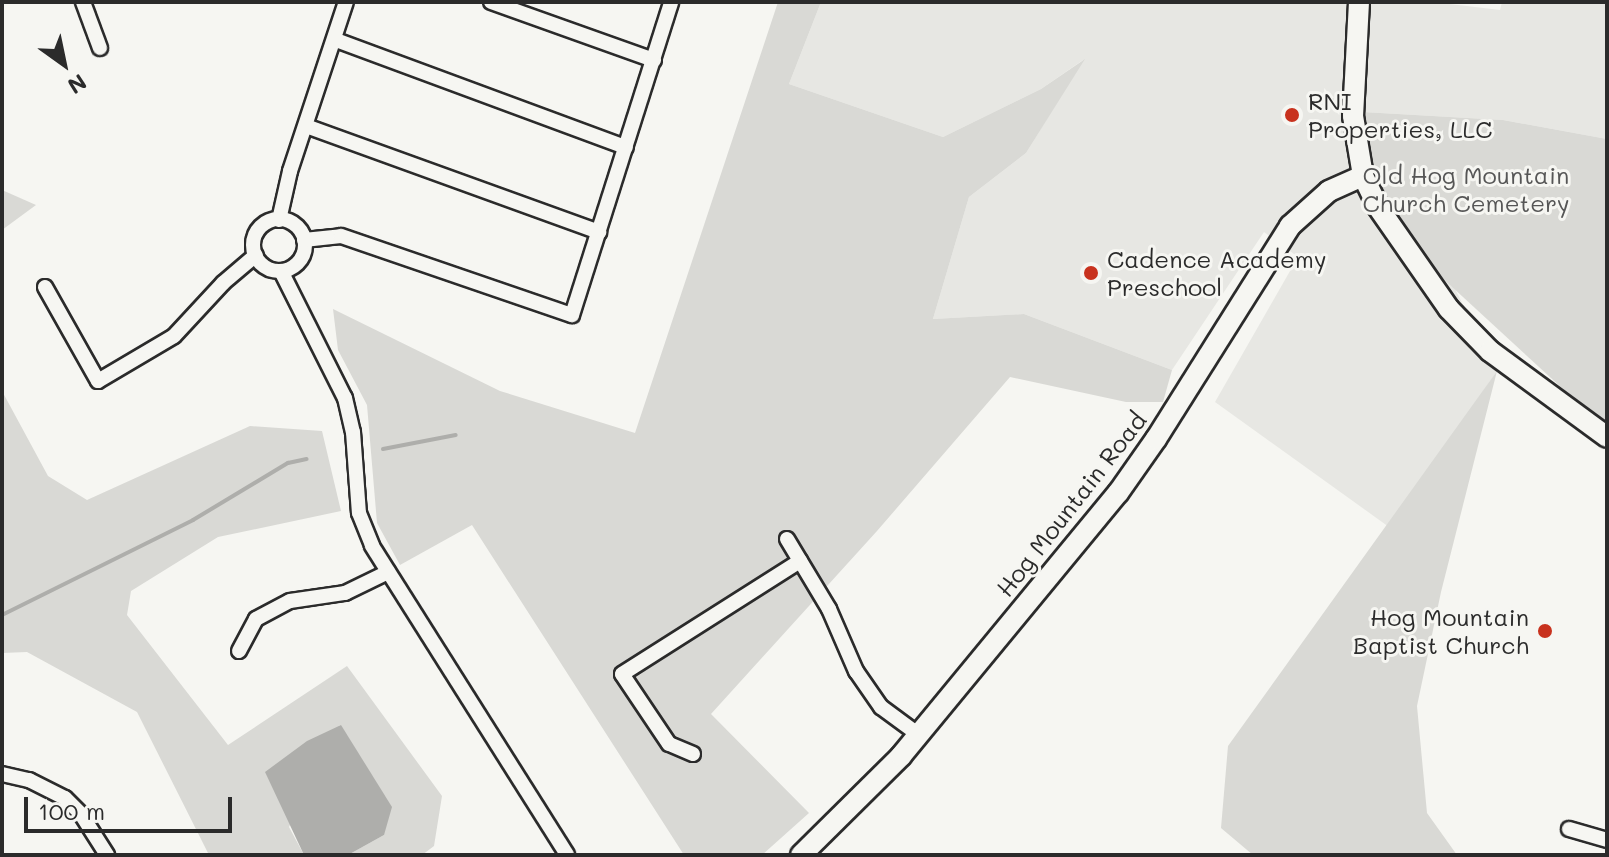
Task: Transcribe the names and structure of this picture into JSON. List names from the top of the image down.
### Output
{
  "streets": {
    "street": ["Hog Mountain Road"]
  },
  "parks": ["Old Hog Mountain Church Cemetery"],
  "places": ["RNI Properties, LLC", "Cadence Academy Preschool", "Hog Mountain Baptist Church"],
  "scale_bar": "100 m",
  "north": "bottom right"
}
